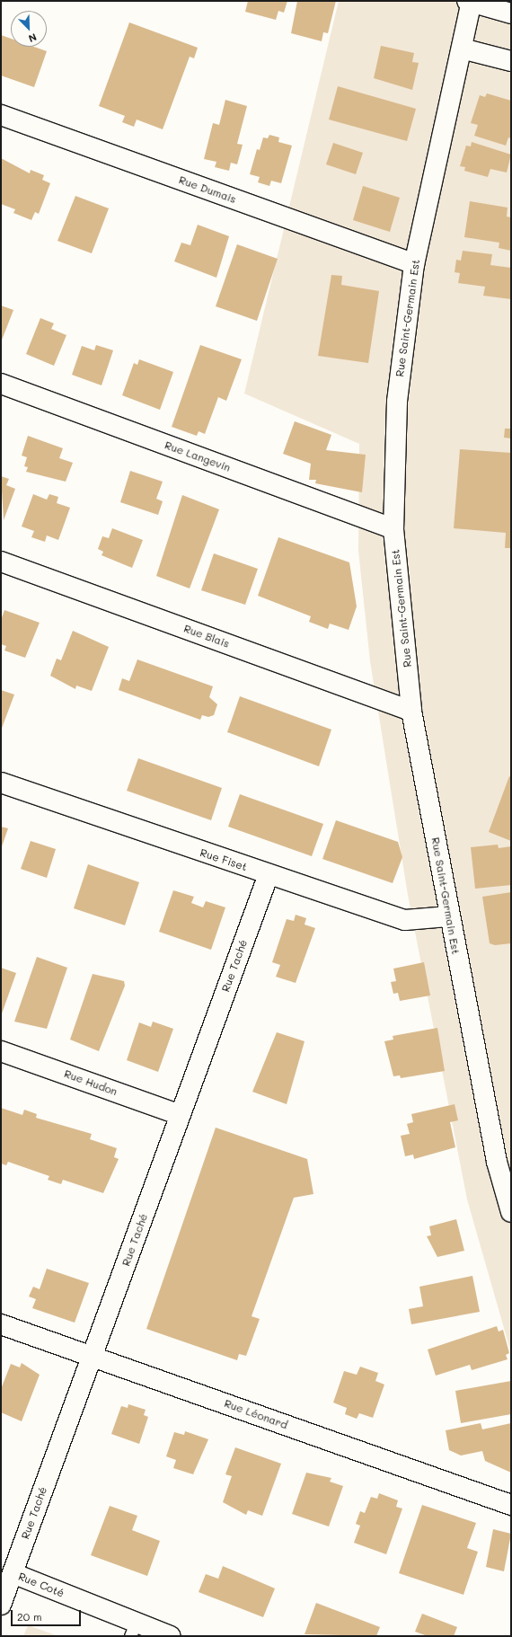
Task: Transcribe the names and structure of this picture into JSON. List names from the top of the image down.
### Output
{
  "streets": {
    "street": [
      "Rue Dumais",
      "Rue Saint-Germain Est",
      "Rue Langevin",
      "Rue Blais",
      "Rue Fiset",
      "Rue Taché",
      "Rue Hudon",
      "Rue Léonard",
      "Rue Coté"
    ]
  },
  "crossings": [
    ["Rue Dumais", "Rue Saint-Germain Est"],
    ["Rue Saint-Germain Est", "Rue Langevin"],
    ["Rue Saint-Germain Est", "Rue Blais"],
    ["Rue Saint-Germain Est", "Rue Fiset"],
    ["Rue Fiset", "Rue Taché"],
    ["Rue Taché", "Rue Hudon"],
    ["Rue Taché", "Rue Léonard"],
    ["Rue Taché", "Rue Coté"]
  ],
  "scale_bar": "20 m",
  "north": "bottom right"
}
